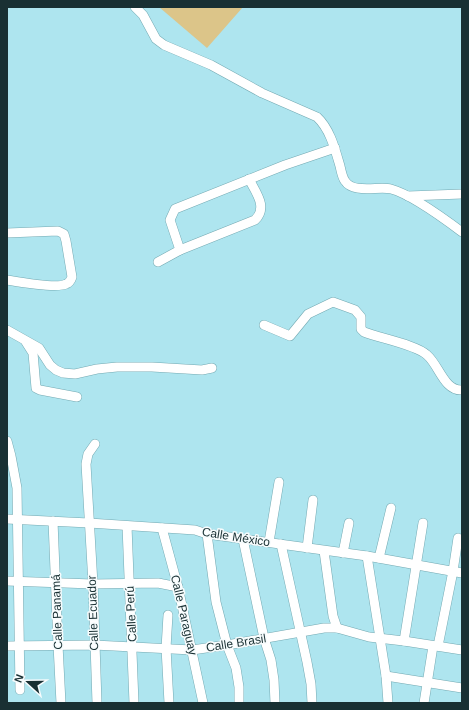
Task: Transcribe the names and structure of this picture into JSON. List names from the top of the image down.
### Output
{
  "streets": {
    "street": [
      "Calle México",
      "Calle Panamá",
      "Calle Ecuador",
      "Calle Perú",
      "Calle Paraguay",
      "Calle Brasil"
    ]
  },
  "crossings": [
    ["Calle México", "Calle Panamá"],
    ["Calle México", "Calle Ecuador"],
    ["Calle México", "Calle Perú"],
    ["Calle México", "Calle Paraguay"],
    ["Calle Panamá", "Calle Brasil"],
    ["Calle Ecuador", "Calle Brasil"],
    ["Calle Perú", "Calle Brasil"],
    ["Calle Paraguay", "Calle Brasil"]
  ],
  "north": "left"
}
